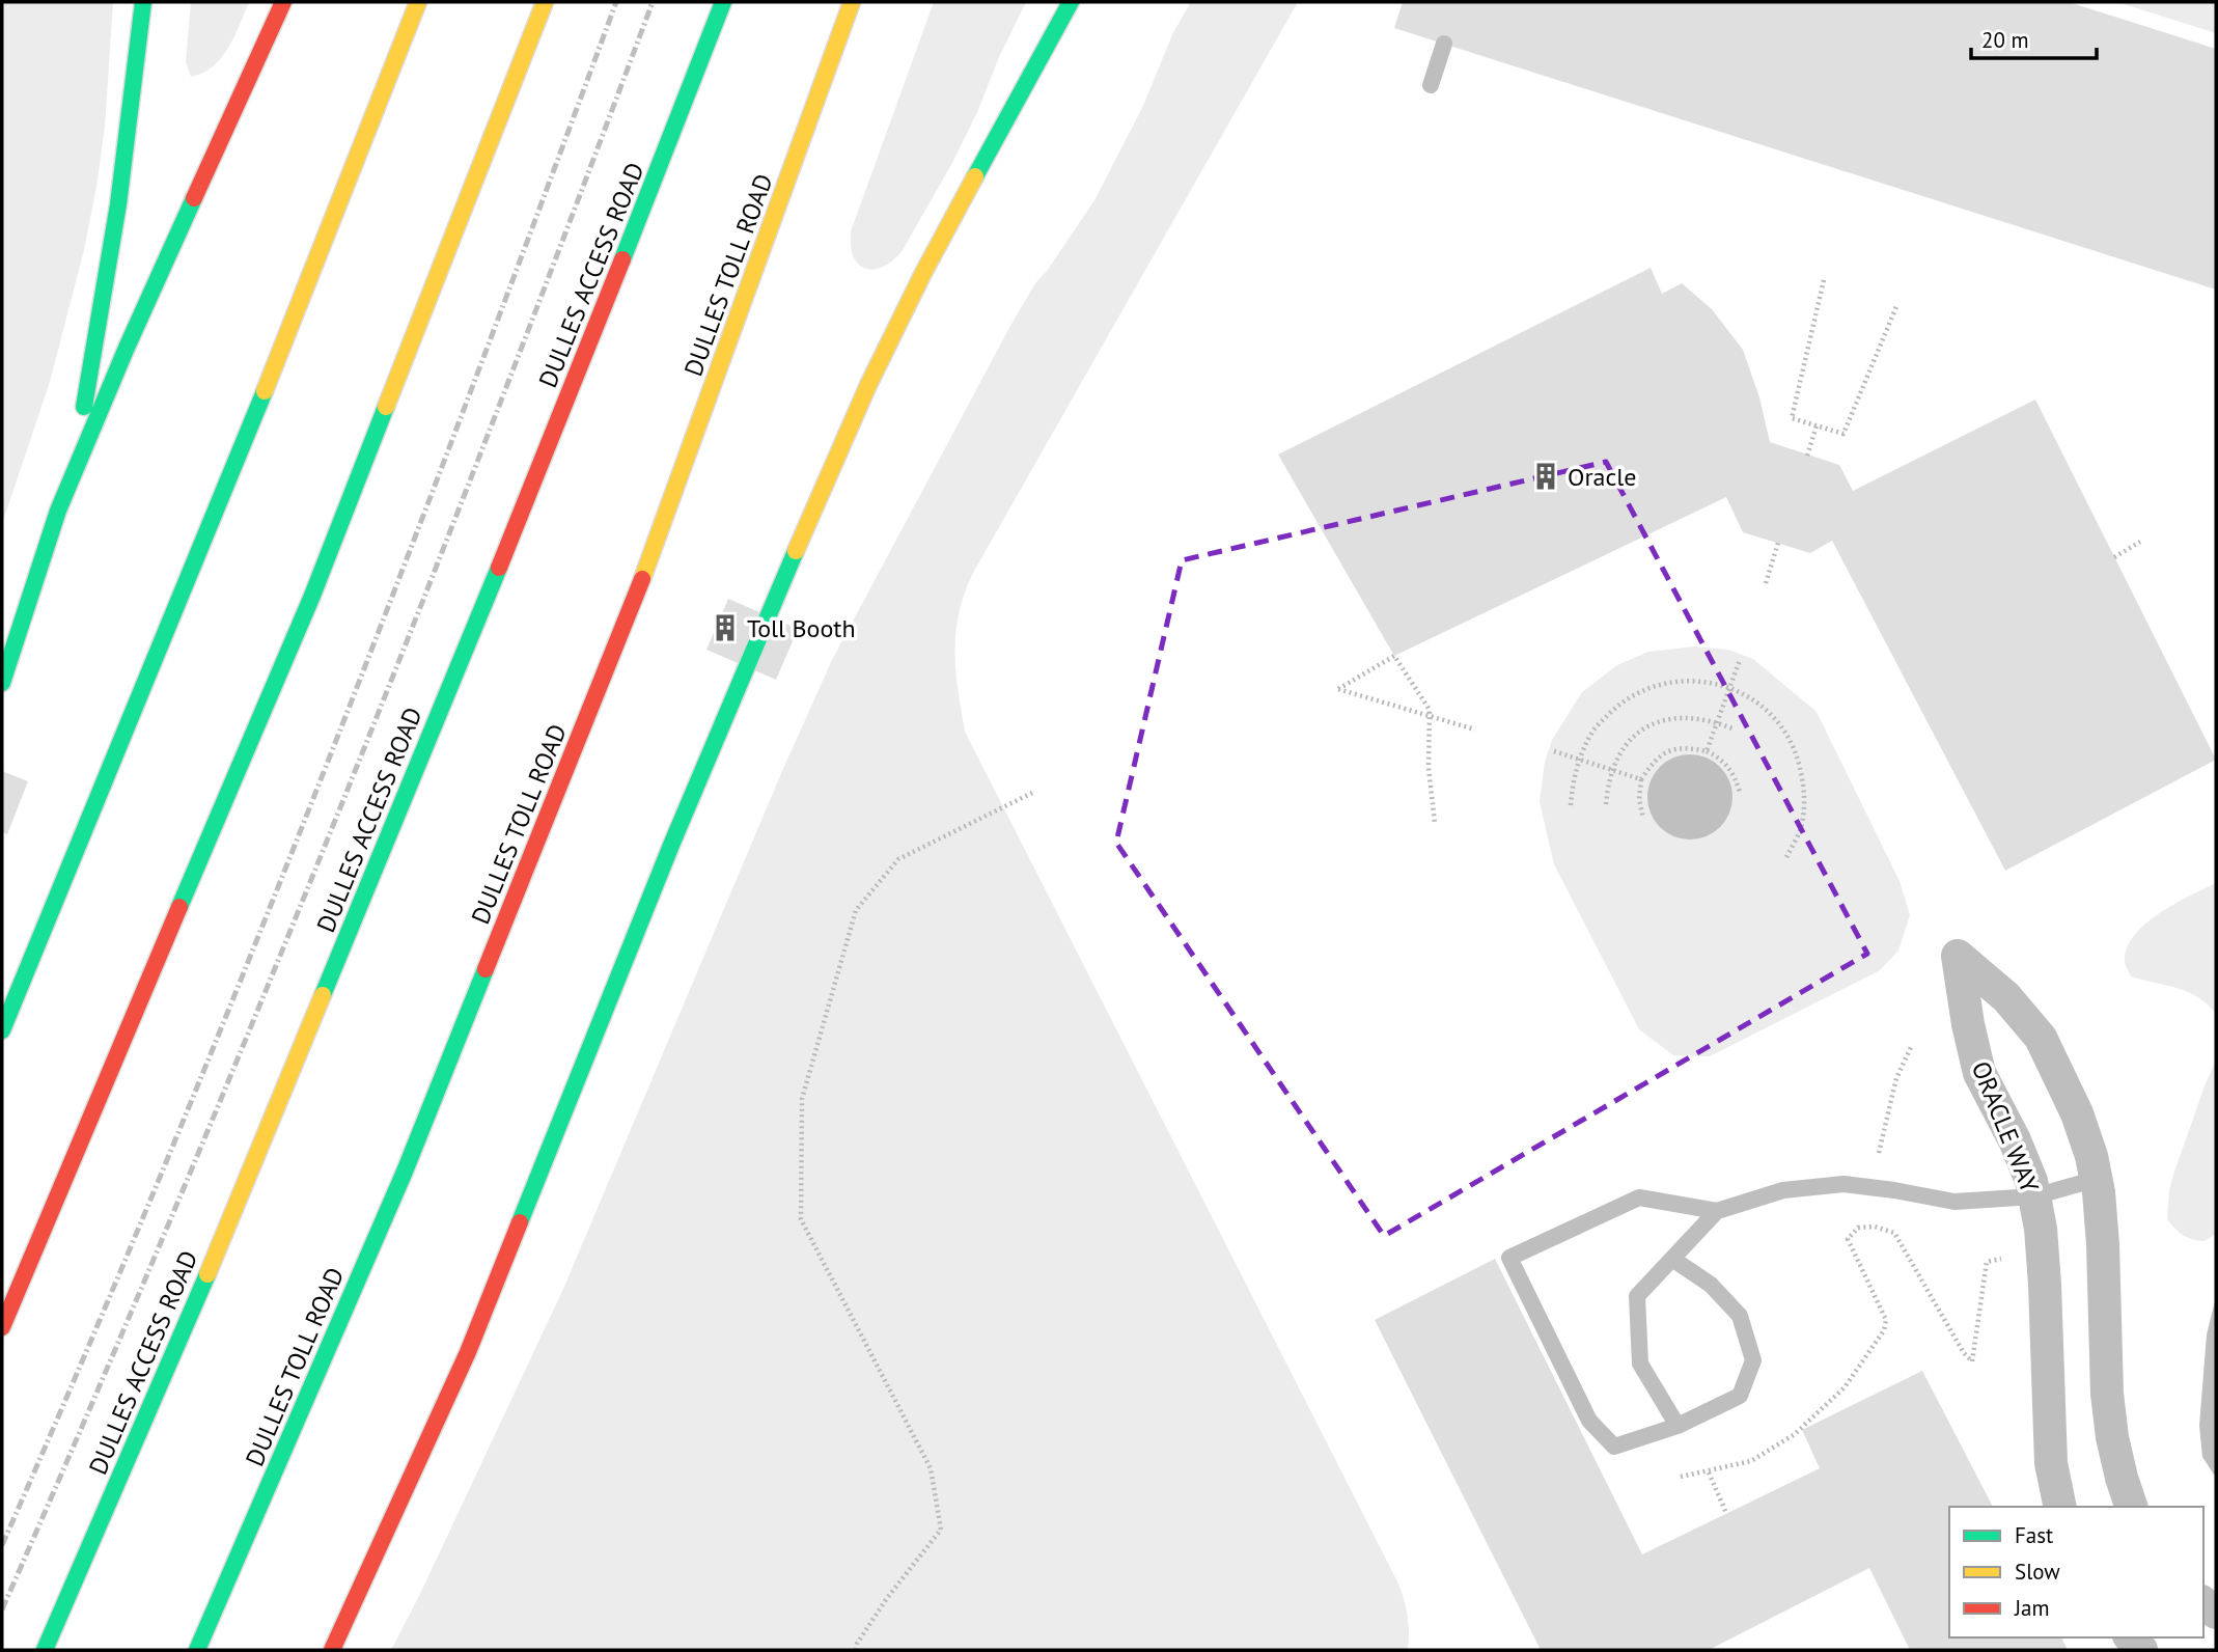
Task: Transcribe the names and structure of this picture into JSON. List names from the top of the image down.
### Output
{
  "streets": {
    "highway": ["DULLES ACCESS ROAD", "DULLES TOLL ROAD"],
    "street": ["ORACLE WAY"]
  },
  "places": {
    "building": ["Oracle", "Toll Booth"]
  },
  "legend": ["Fast", "Slow", "Jam"],
  "scale_bar": "20 m"
}
